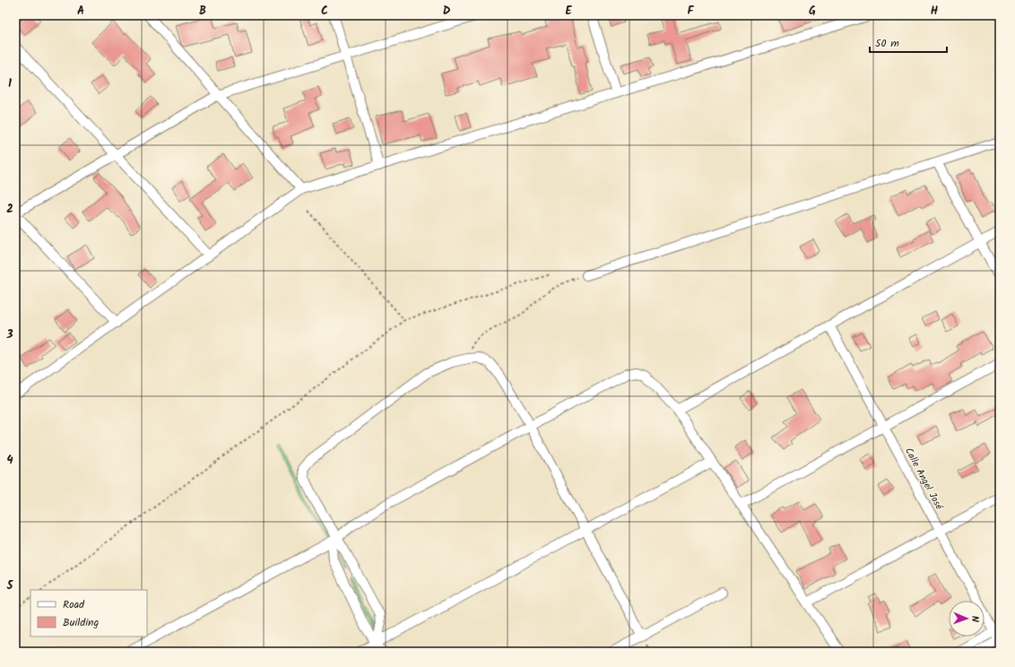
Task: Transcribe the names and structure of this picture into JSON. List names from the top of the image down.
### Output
{
  "streets": {
    "street": ["Calle Angel José"]
  },
  "legend": ["Road", "Building"],
  "scale_bar": "50 m",
  "north": "right",
  "grid": {
    "columns": [
      "A",
      "B",
      "C",
      "D",
      "E",
      "F",
      "G",
      "H"
    ],
    "rows": [
      "1",
      "2",
      "3",
      "4",
      "5"
    ]
  }
}
